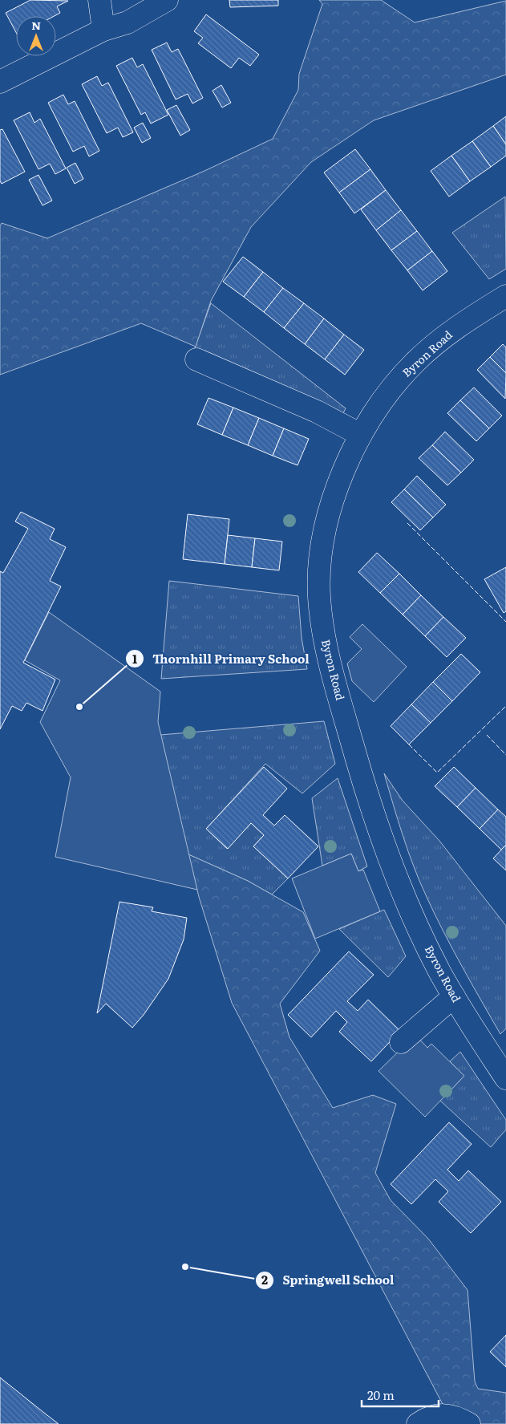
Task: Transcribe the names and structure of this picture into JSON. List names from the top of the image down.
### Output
{
  "streets": {
    "street": ["Byron Road"]
  },
  "places": ["Thornhill Primary School", "Springwell School"],
  "scale_bar": "20 m",
  "north": "top"
}
